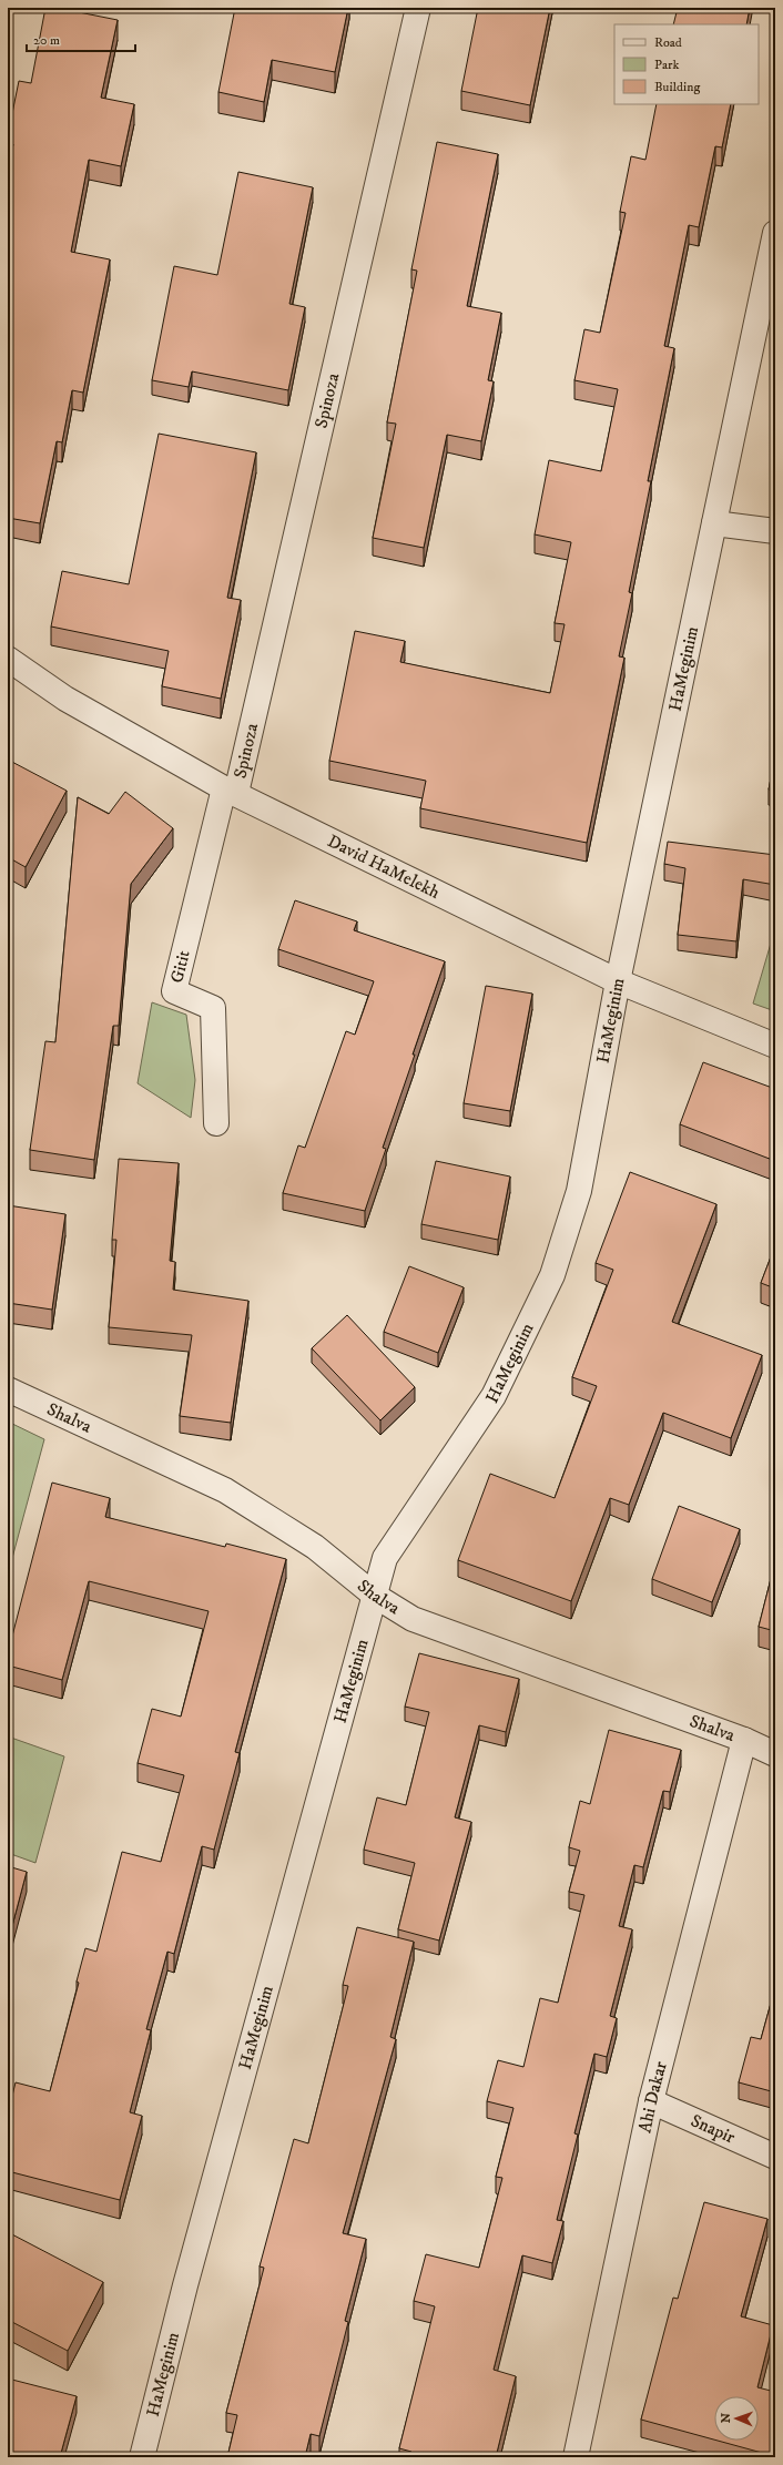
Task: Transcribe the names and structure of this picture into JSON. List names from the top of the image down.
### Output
{
  "streets": {
    "street": [
      "Spinoza",
      "HaMeginim",
      "David HaMelekh",
      "Gitit",
      "Shalva",
      "Ahi Dakar",
      "Snapir"
    ]
  },
  "crossings": [
    ["Spinoza", "David HaMelekh"],
    ["Spinoza", "Gitit"],
    ["HaMeginim", "David HaMelekh"],
    ["HaMeginim", "Shalva"],
    ["David HaMelekh", "Gitit"],
    ["Shalva", "Ahi Dakar"],
    ["Ahi Dakar", "Snapir"]
  ],
  "legend": ["Road", "Park", "Building"],
  "scale_bar": "20 m",
  "north": "left"
}
